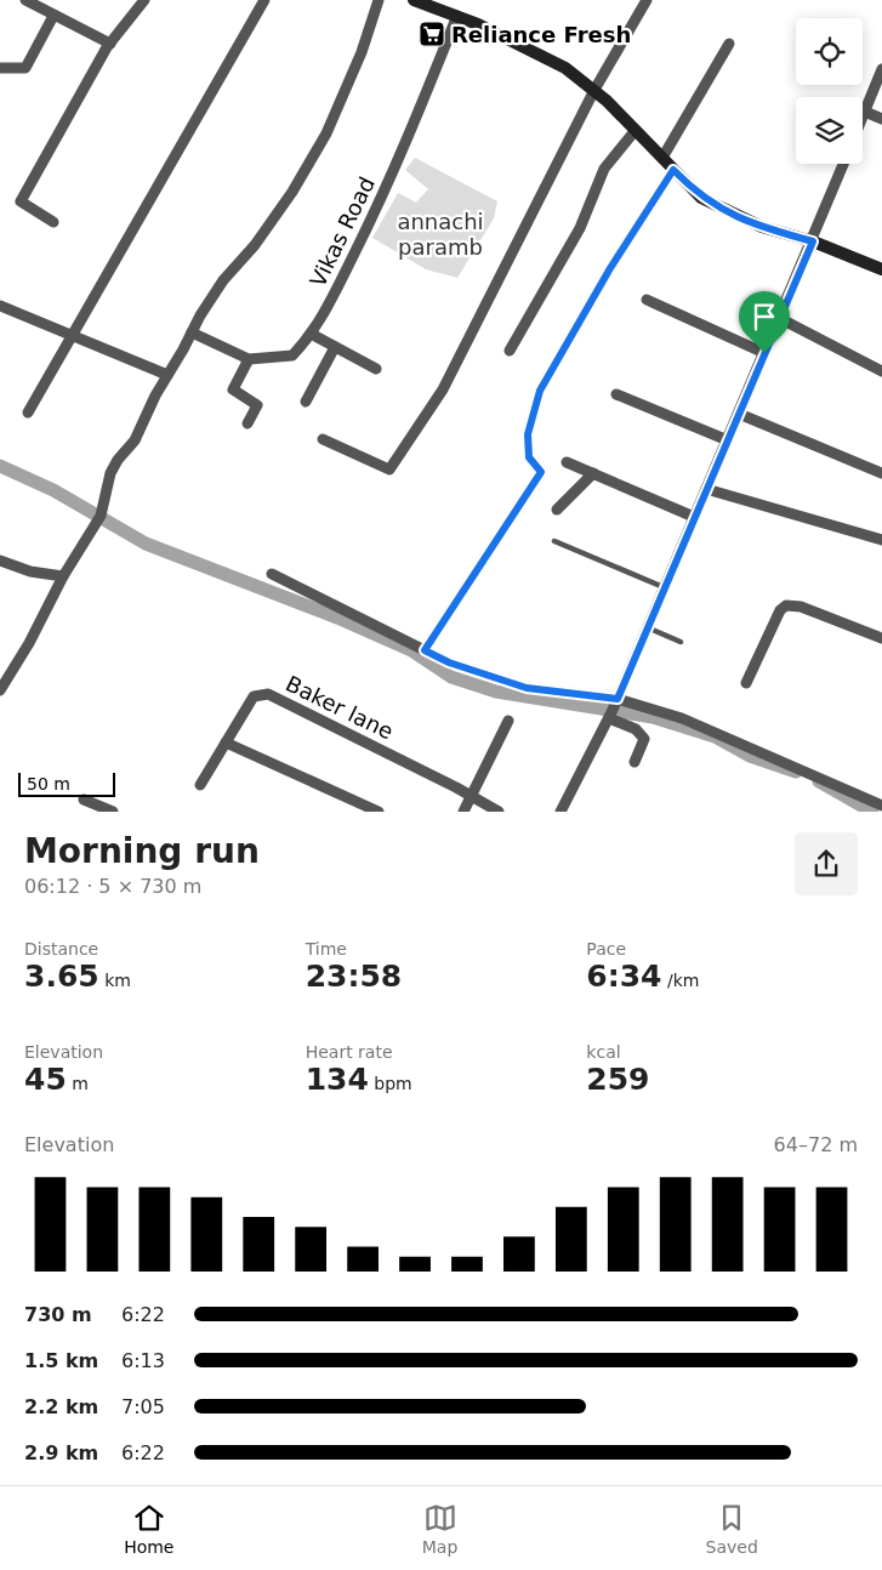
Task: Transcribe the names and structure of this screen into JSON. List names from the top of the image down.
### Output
{
  "streets": {
    "street": ["Vikas Road", "Baker lane"]
  },
  "parks": ["annachi paramb"],
  "places": {
    "supermarket": ["Reliance Fresh"]
  },
  "scale_bar": "50 m",
  "page": {
    "scale": "50 m",
    "heading": ["Morning run", "06:12 · 5 × 730 m"],
    "stats": [
      ["Distance", "3.65 km"],
      ["Time", "23:58"],
      ["Pace", "6:34 /km"],
      ["Elevation", "45 m"],
      ["Heart rate", "134 bpm"],
      ["kcal", "259"]
    ],
    "chart": ["Elevation", "64–72 m"],
    "list": [
      {
        "name": "730 m",
        "note": "6:22"
      },
      {
        "name": "1.5 km",
        "note": "6:13"
      },
      {
        "name": "2.2 km",
        "note": "7:05"
      },
      {
        "name": "2.9 km",
        "note": "6:22"
      }
    ],
    "tabs": ["Home", "Map", "Saved"]
  }
}
